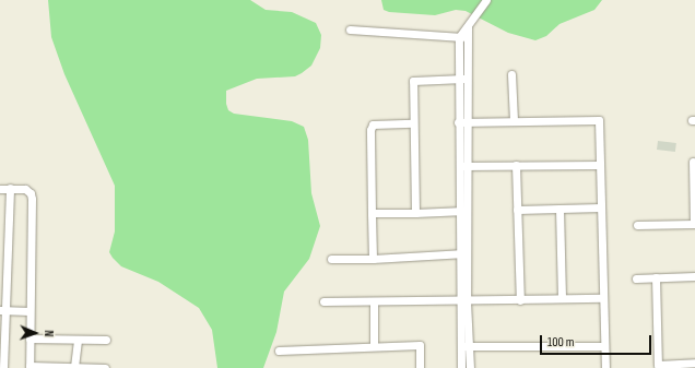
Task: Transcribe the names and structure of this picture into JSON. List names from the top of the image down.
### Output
{
  "scale_bar": "100 m",
  "north": "right"
}
